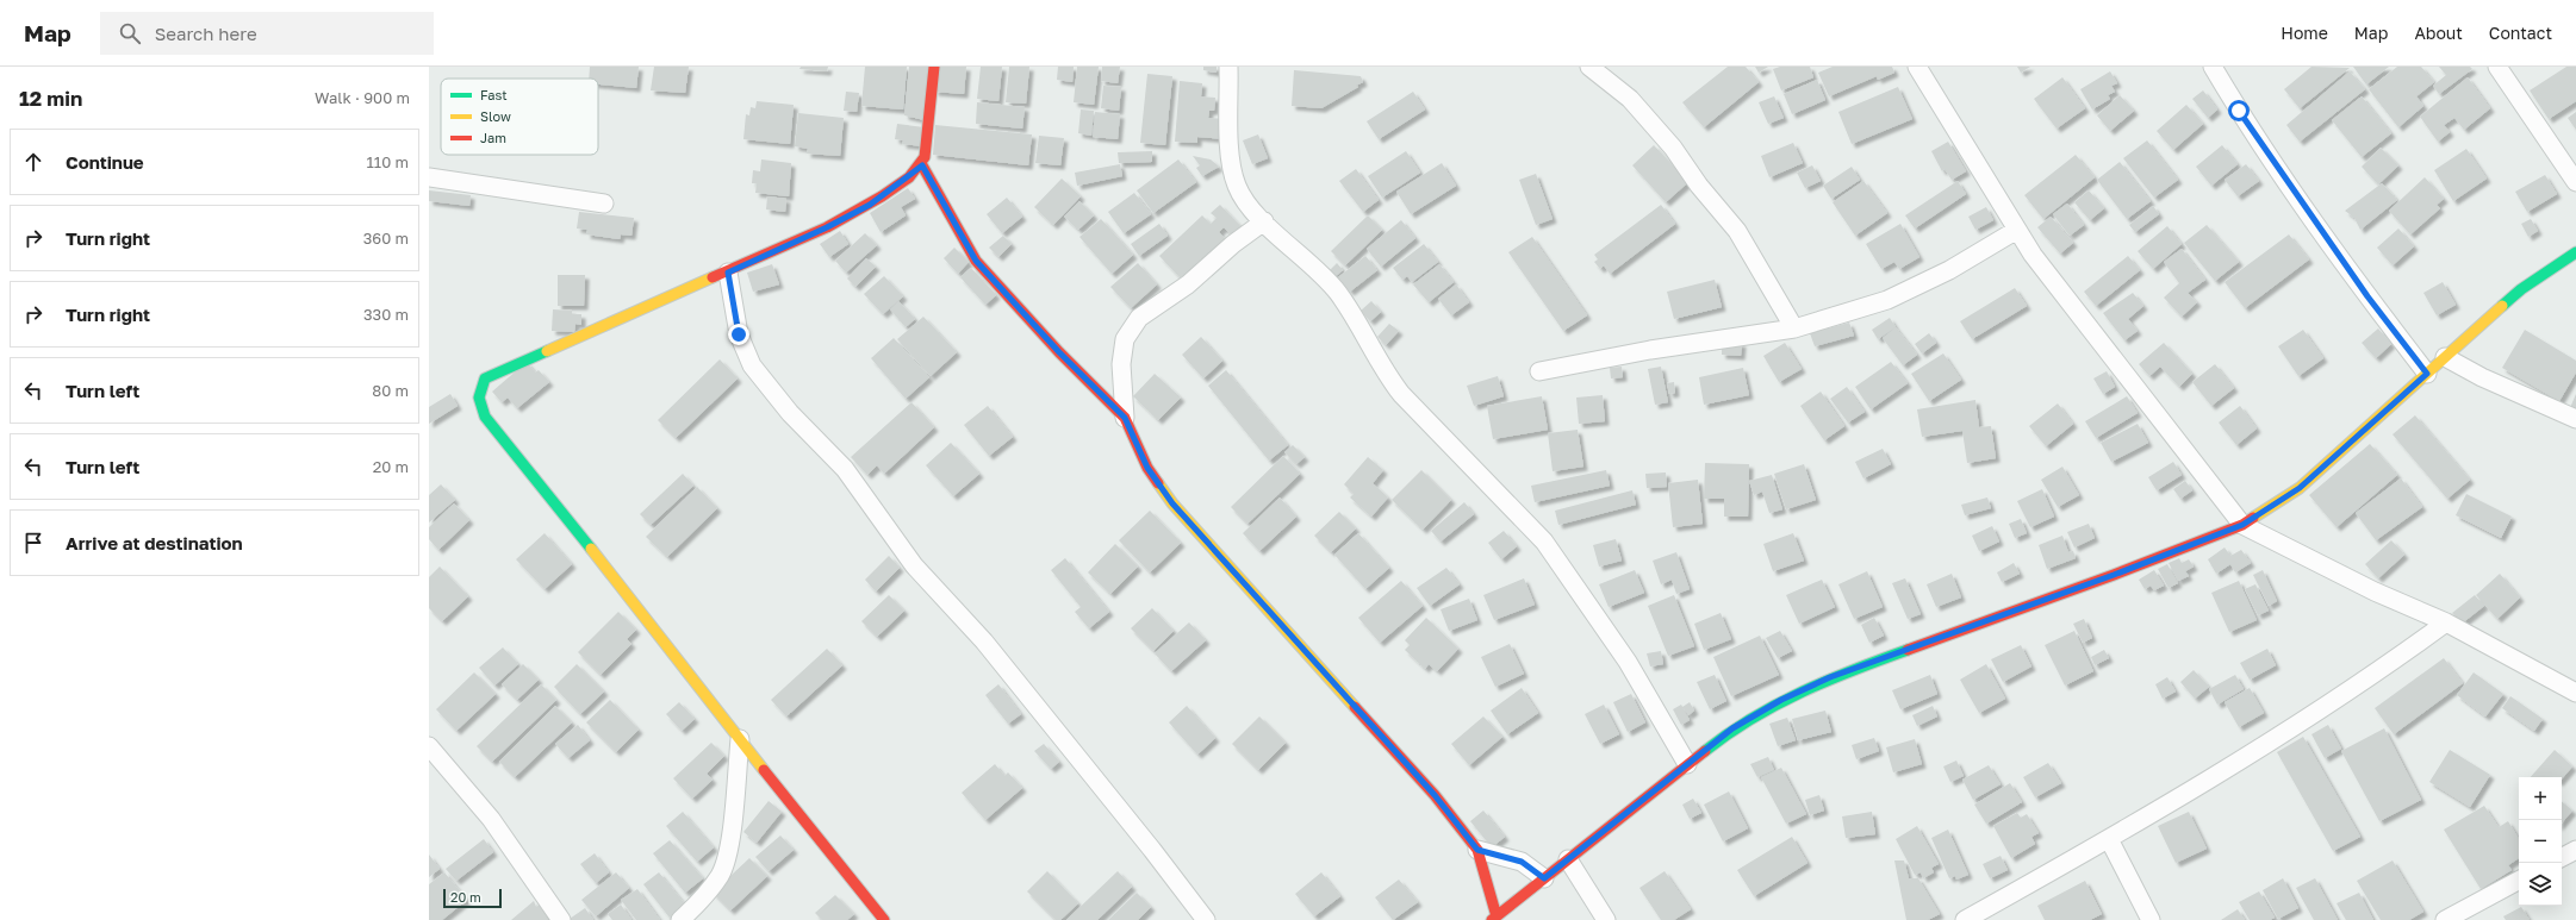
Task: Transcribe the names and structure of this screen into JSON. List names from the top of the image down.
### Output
{
  "legend": ["Fast", "Slow", "Jam"],
  "scale_bar": "20 m",
  "page": {
    "header": "Map",
    "search": "Search here",
    "nav": [
      "Home",
      "Map",
      "About",
      "Contact"
    ],
    "heading": ["12 min", "Walk · 900 m"],
    "list": [
      ["Continue", "110 m"],
      ["Turn right", "360 m"],
      ["Turn right", "330 m"],
      ["Turn left", "80 m"],
      ["Turn left", "20 m"],
      "Arrive at destination"
    ],
    "map_buttons": ["+", "−"],
    "scale": "20 m"
  }
}
